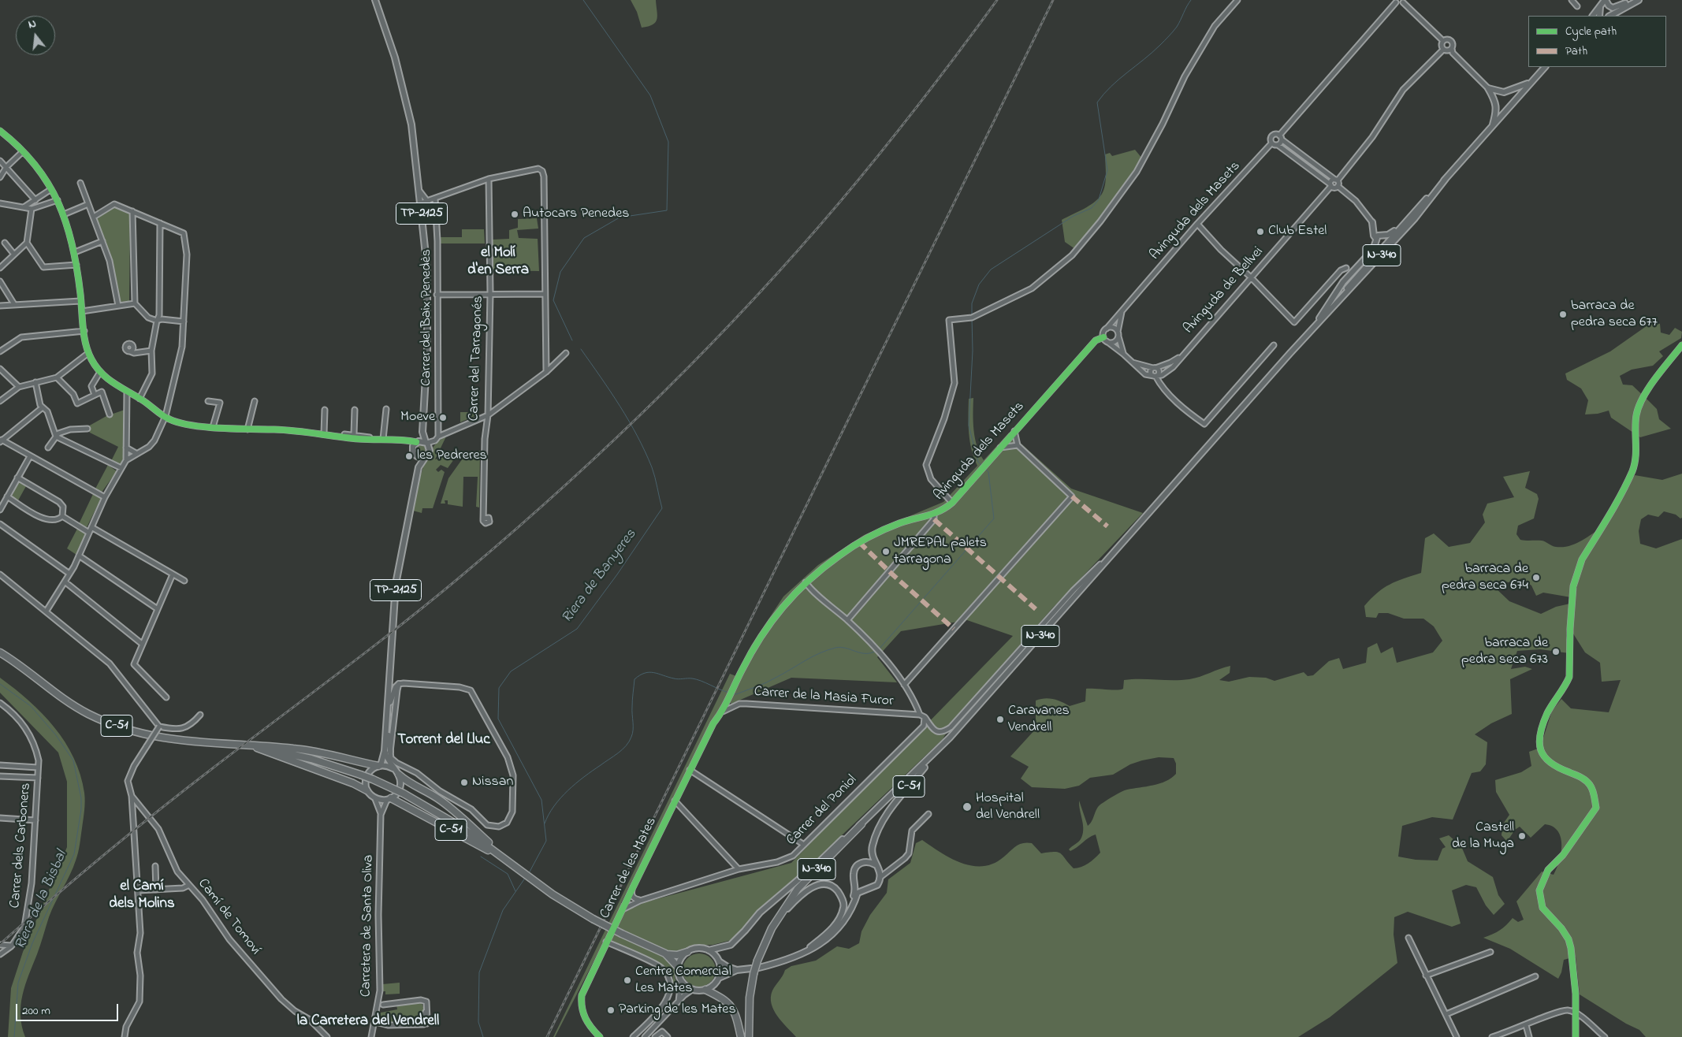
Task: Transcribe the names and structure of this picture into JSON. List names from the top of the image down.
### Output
{
  "streets": {
    "highway": ["N-340", "C-51"],
    "main road": ["TP-2125"],
    "street": [
      "Avinguda dels Masets",
      "Avinguda de Bellvei",
      "Carrer del Baix Penedès",
      "Carrer del Tarragonés",
      "Carrer de la Masia Furor",
      "Carrer del Poniol",
      "Carrer dels Carboners",
      "Carrer de les Mates",
      "Camí de Tomoví",
      "Carretera de Santa Oliva"
    ]
  },
  "crossings": [
    ["Avinguda dels Masets", "Carrer de la Masia Furor"],
    ["Avinguda dels Masets", "Carrer de les Mates"],
    ["N-340", "C-51"],
    ["Carrer de la Masia Furor", "Carrer del Poniol"],
    ["Carrer de la Masia Furor", "Carrer de les Mates"],
    ["Carrer del Poniol", "Carrer de les Mates"]
  ],
  "districts": [
    "el Molí d'en Serra",
    "Torrent del Lluc",
    "el Camí dels Molins",
    "la Carretera del Vendrell"
  ],
  "water": ["Riera de Banyeres", "Riera de la Bisbal"],
  "places": [
    "Autocars Penedes",
    "Club Estel",
    "barraca de pedra seca 677",
    "Moeve",
    "les Pedreres",
    "JMREPAL palets tarragona",
    "barraca de pedra seca 674",
    "barraca de pedra seca 673",
    "Caravanes Vendrell",
    "Nissan",
    "Hospital del Vendrell",
    "Castell de la Muga",
    "Centre Comercial Les Mates",
    "Parking de les Mates"
  ],
  "legend": ["Cycle path", "Path"],
  "scale_bar": "200 m",
  "north": "top"
}
